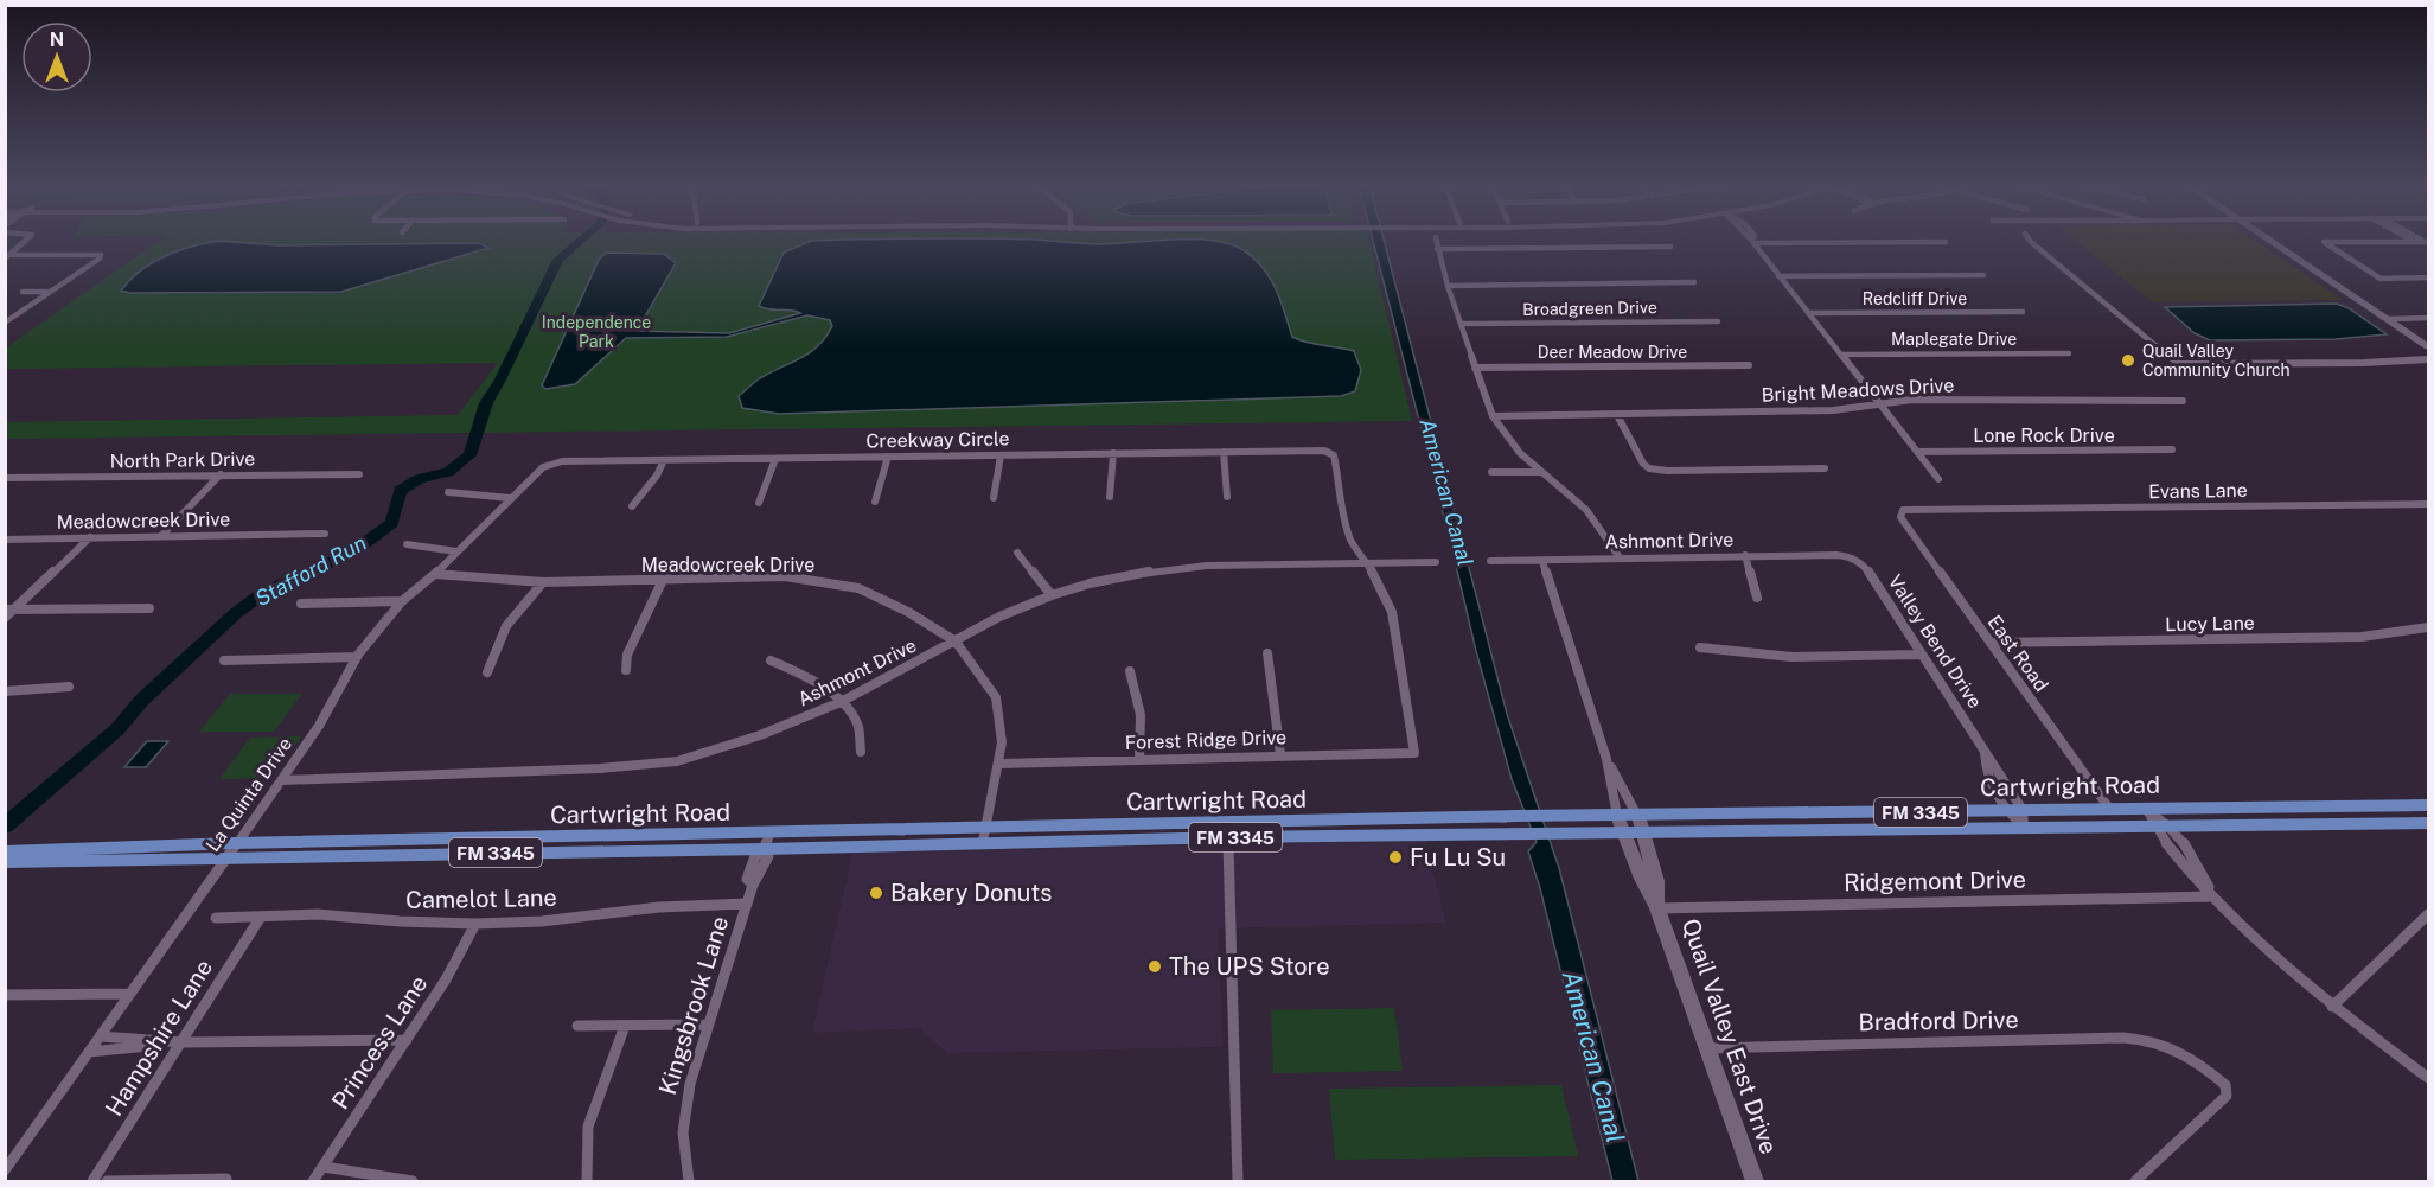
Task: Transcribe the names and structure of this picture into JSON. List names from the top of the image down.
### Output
{
  "streets": {
    "main road": ["Cartwright Road", "FM 3345", "Quail Valley East Drive"],
    "street": [
      "Redcliff Drive",
      "Broadgreen Drive",
      "Maplegate Drive",
      "Deer Meadow Drive",
      "Bright Meadows Drive",
      "Lone Rock Drive",
      "Creekway Circle",
      "North Park Drive",
      "Evans Lane",
      "Meadowcreek Drive",
      "Ashmont Drive",
      "Lucy Lane",
      "Valley Bend Drive",
      "East Road",
      "Forest Ridge Drive",
      "La Quinta Drive",
      "Ridgemont Drive",
      "Camelot Lane",
      "Kingsbrook Lane",
      "Bradford Drive",
      "Hampshire Lane",
      "Princess Lane"
    ]
  },
  "crossings": [
    ["Creekway Circle", "Ashmont Drive"],
    ["Creekway Circle", "Forest Ridge Drive"],
    ["Creekway Circle", "La Quinta Drive"],
    ["Evans Lane", "East Road"],
    ["Meadowcreek Drive", "Ashmont Drive"],
    ["Meadowcreek Drive", "Forest Ridge Drive"],
    ["Meadowcreek Drive", "Cartwright Road"],
    ["Meadowcreek Drive", "La Quinta Drive"],
    ["Ashmont Drive", "Valley Bend Drive"],
    ["Ashmont Drive", "Forest Ridge Drive"],
    ["Ashmont Drive", "La Quinta Drive"],
    ["Ashmont Drive", "Quail Valley East Drive"],
    ["Lucy Lane", "East Road"],
    ["Valley Bend Drive", "Cartwright Road"],
    ["East Road", "Cartwright Road"],
    ["Cartwright Road", "La Quinta Drive"],
    ["Cartwright Road", "Kingsbrook Lane"],
    ["Cartwright Road", "Quail Valley East Drive"],
    ["Ridgemont Drive", "Quail Valley East Drive"],
    ["Camelot Lane", "Kingsbrook Lane"],
    ["Camelot Lane", "Hampshire Lane"],
    ["Camelot Lane", "Princess Lane"],
    ["Bradford Drive", "Quail Valley East Drive"]
  ],
  "water": ["American Canal", "Stafford Run"],
  "parks": ["Independence Park"],
  "places": [
    "Quail Valley Community Church",
    "Fu Lu Su",
    "Bakery Donuts",
    "The UPS Store"
  ],
  "north": "top"
}
